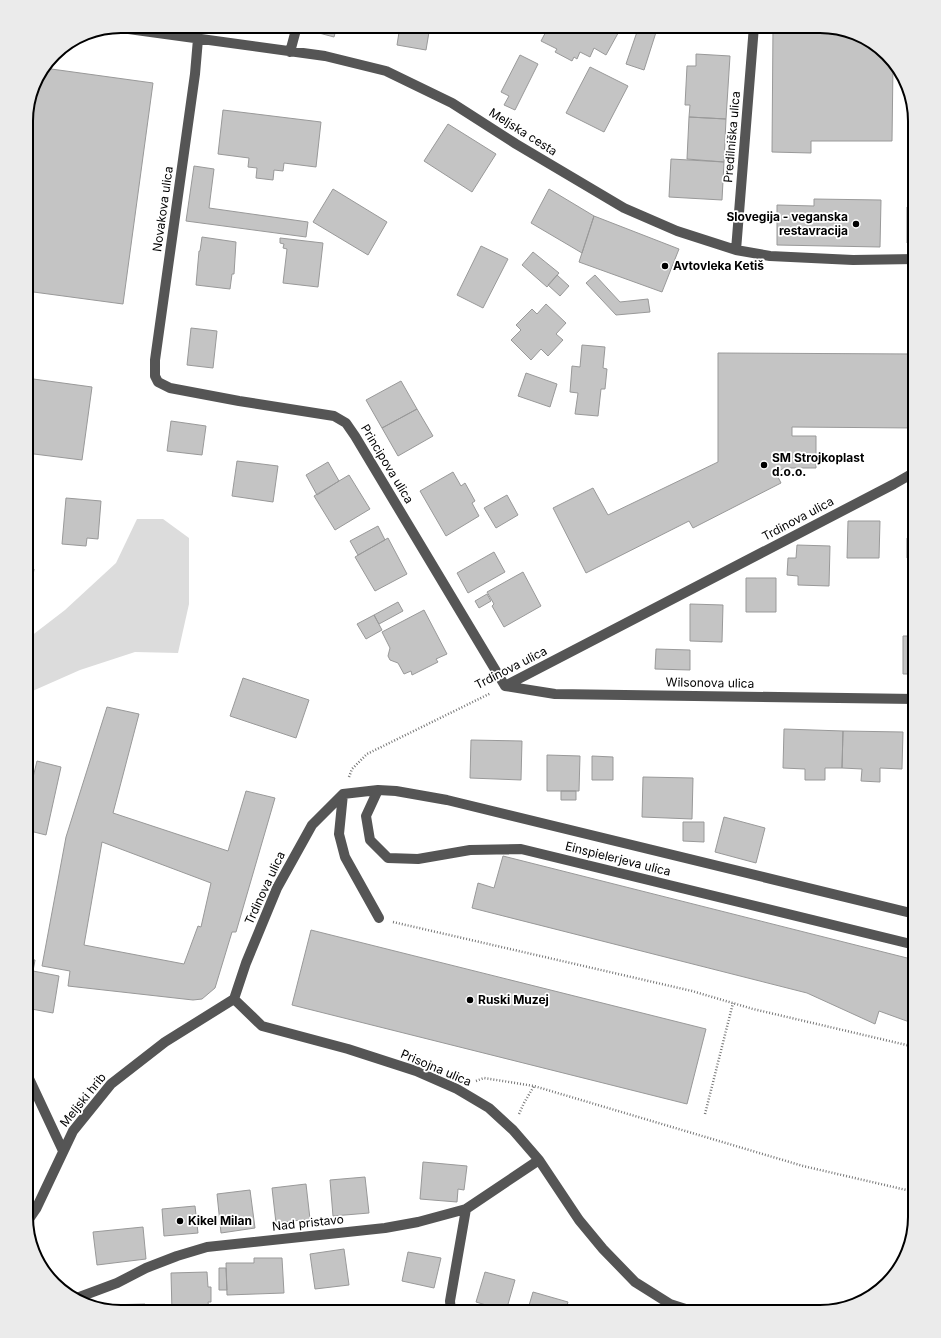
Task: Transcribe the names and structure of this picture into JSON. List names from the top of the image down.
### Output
{
  "streets": {
    "street": [
      "Meljska cesta",
      "Predilniška ulica",
      "Novakova ulica",
      "Principova ulica",
      "Trdinova ulica",
      "Wilsonova ulica",
      "Einspielerjeva ulica",
      "Prisojna ulica",
      "Meljski hrib",
      "Nad pristavo"
    ]
  },
  "crossings": [
    ["Meljska cesta", "Predilniška ulica"],
    ["Meljska cesta", "Novakova ulica"],
    ["Novakova ulica", "Principova ulica"],
    ["Principova ulica", "Trdinova ulica"],
    ["Principova ulica", "Wilsonova ulica"],
    ["Trdinova ulica", "Wilsonova ulica"],
    ["Trdinova ulica", "Einspielerjeva ulica"],
    ["Trdinova ulica", "Prisojna ulica"],
    ["Trdinova ulica", "Meljski hrib"],
    ["Prisojna ulica", "Meljski hrib"],
    ["Prisojna ulica", "Nad pristavo"]
  ],
  "places": [
    "Slovegija - veganska restavracija",
    "Avtovleka Ketiš",
    "SM Strojkoplast d.o.o.",
    "Ruski Muzej",
    "Kikel Milan"
  ]
}
